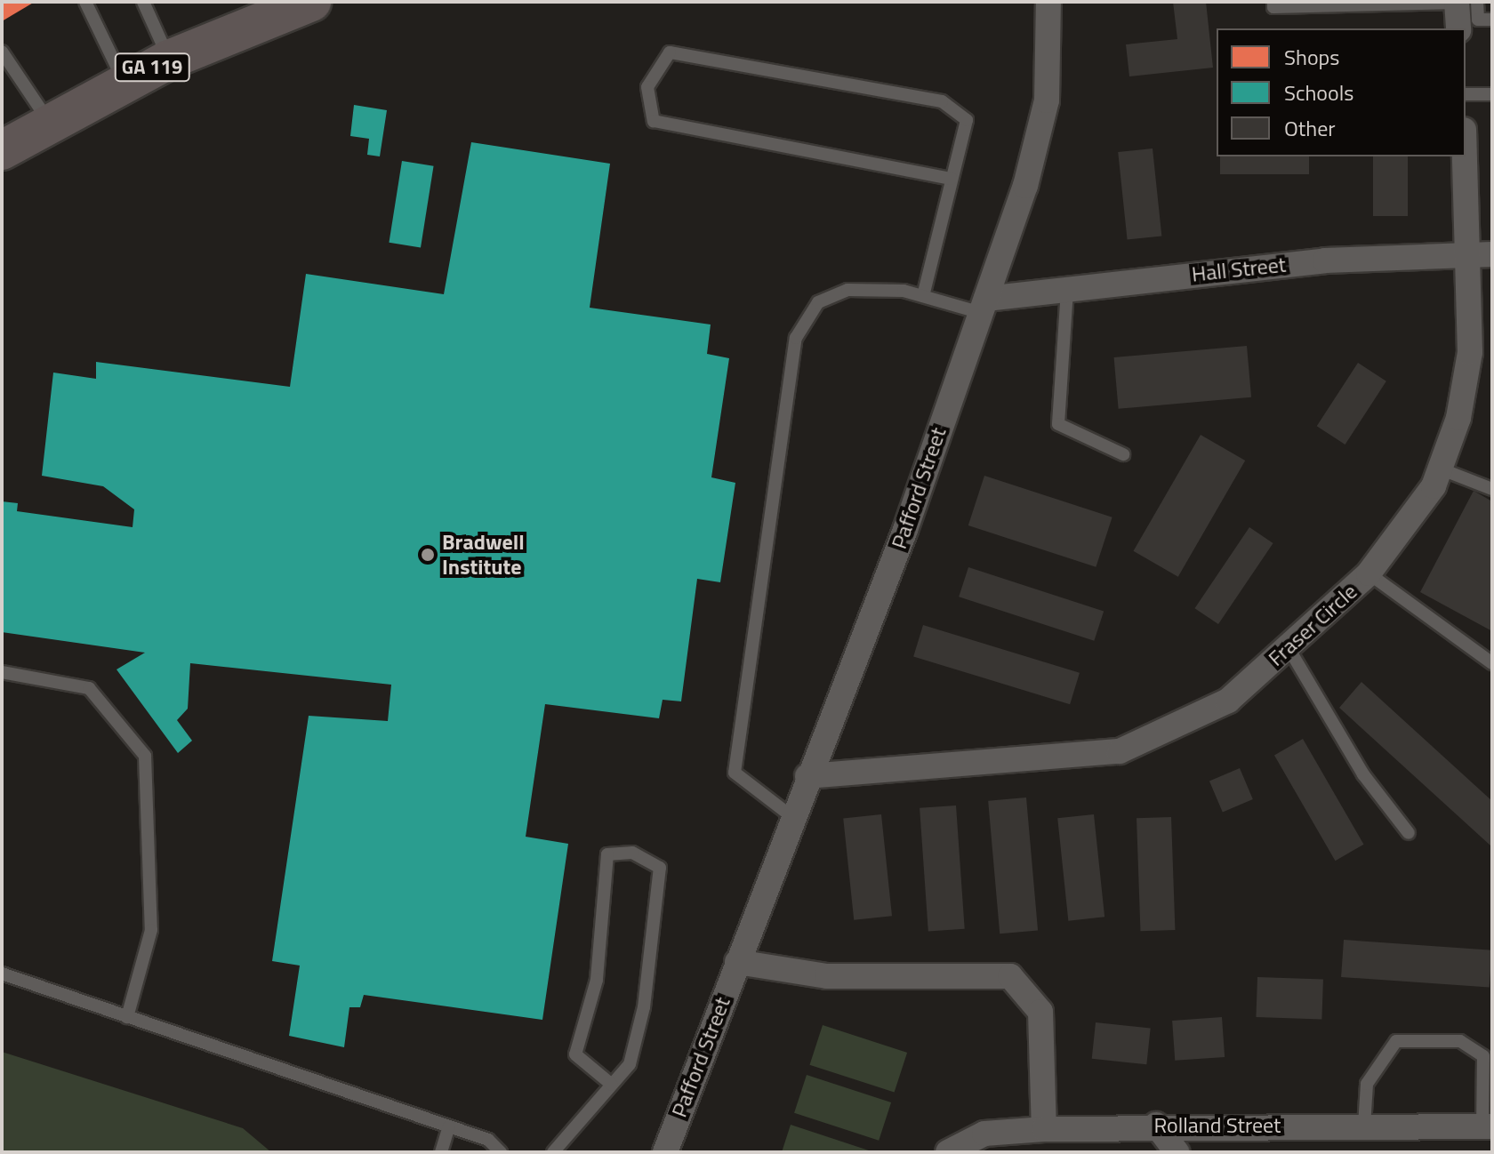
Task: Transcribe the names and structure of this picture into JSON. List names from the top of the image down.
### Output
{
  "streets": {
    "main road": ["GA 119"],
    "street": [
      "Hall Street",
      "Pafford Street",
      "Fraser Circle",
      "Rolland Street"
    ]
  },
  "crossings": [
    ["Hall Street", "Pafford Street"],
    ["Hall Street", "Fraser Circle"],
    ["Pafford Street", "Fraser Circle"]
  ],
  "places": ["Bradwell Institute"],
  "legend": ["Shops", "Schools", "Other"]
}
